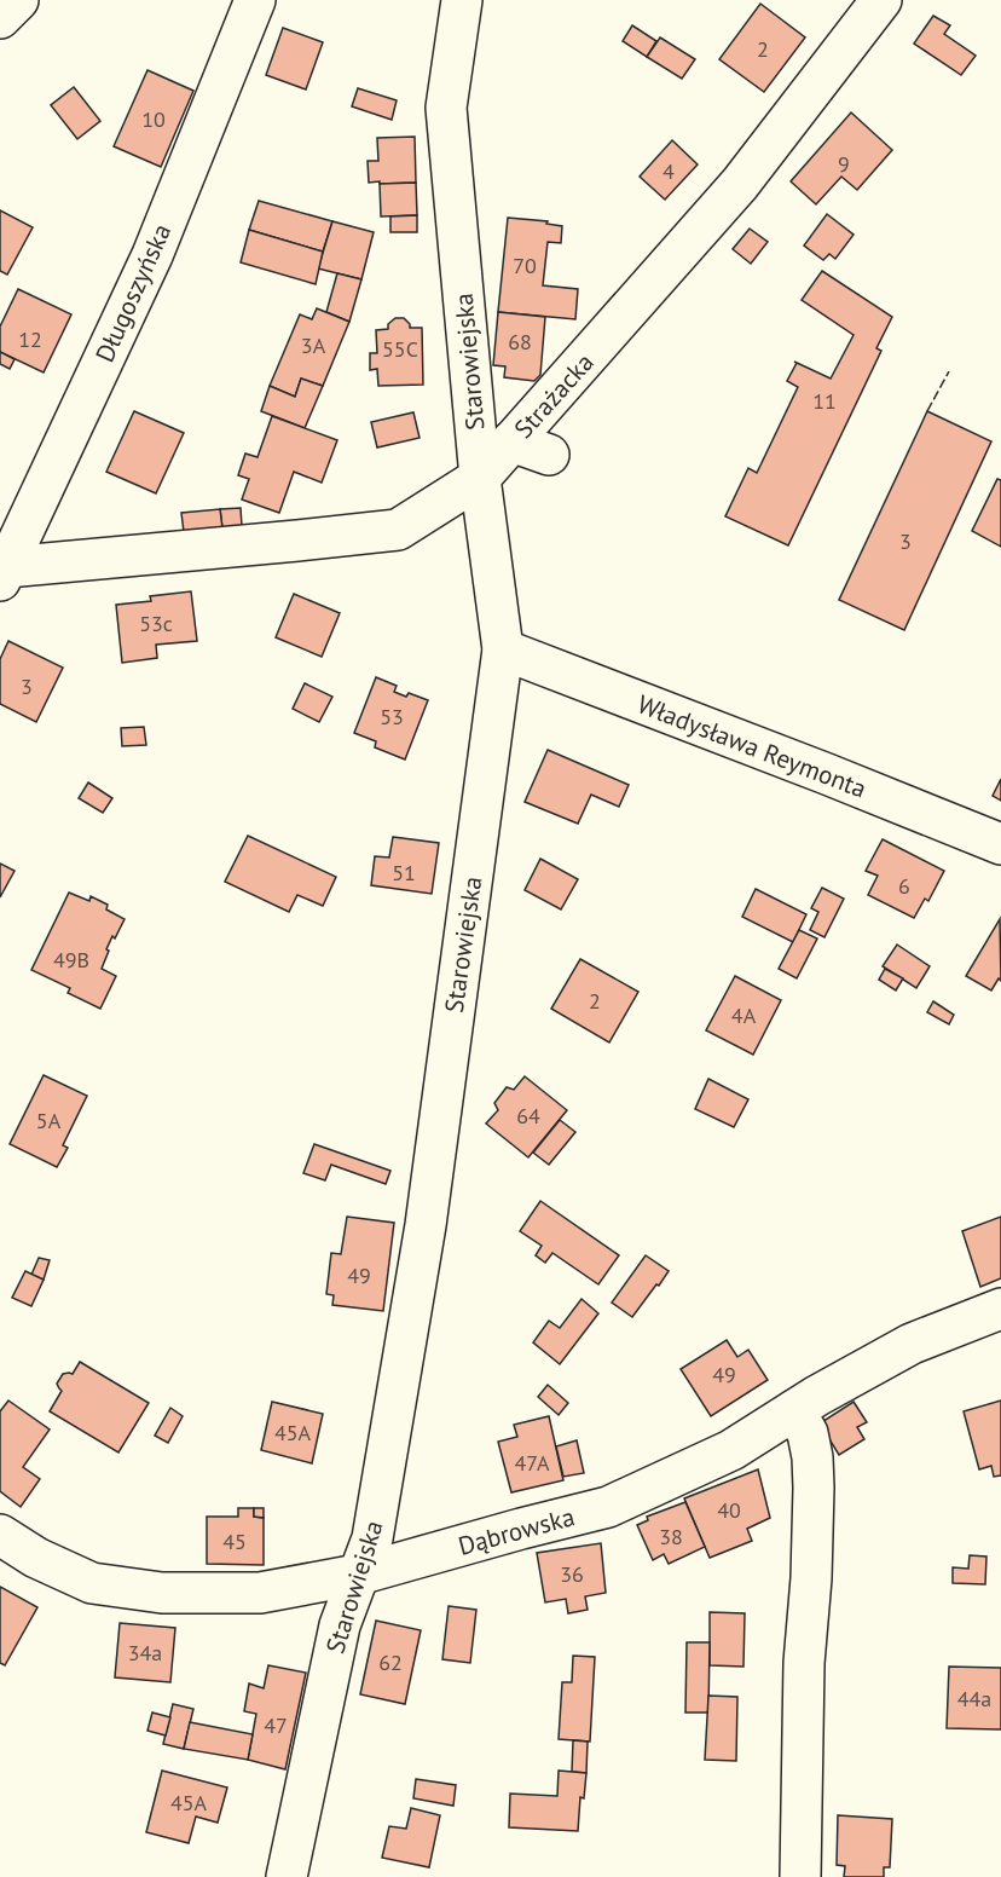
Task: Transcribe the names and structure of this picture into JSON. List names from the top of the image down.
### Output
{
  "streets": {
    "street": [
      "Długoszyńska",
      "Starowiejska",
      "Strażacka",
      "Władysława Reymonta",
      "Dąbrowska"
    ]
  },
  "crossings": [
    ["Długoszyńska", "Strażacka"],
    ["Starowiejska", "Strażacka"],
    ["Starowiejska", "Władysława Reymonta"],
    ["Starowiejska", "Dąbrowska"]
  ],
  "house_numbers": [
    "2",
    "10",
    "9",
    "4",
    "70",
    "12",
    "68",
    "3A",
    "55C",
    "11",
    "3",
    "53c",
    "3",
    "53",
    "51",
    "6",
    "49B",
    "2",
    "4A",
    "64",
    "5A",
    "49",
    "49",
    "45A",
    "47A",
    "40",
    "38",
    "45",
    "36",
    "34a",
    "62",
    "44a",
    "47",
    "45A"
  ]
}
